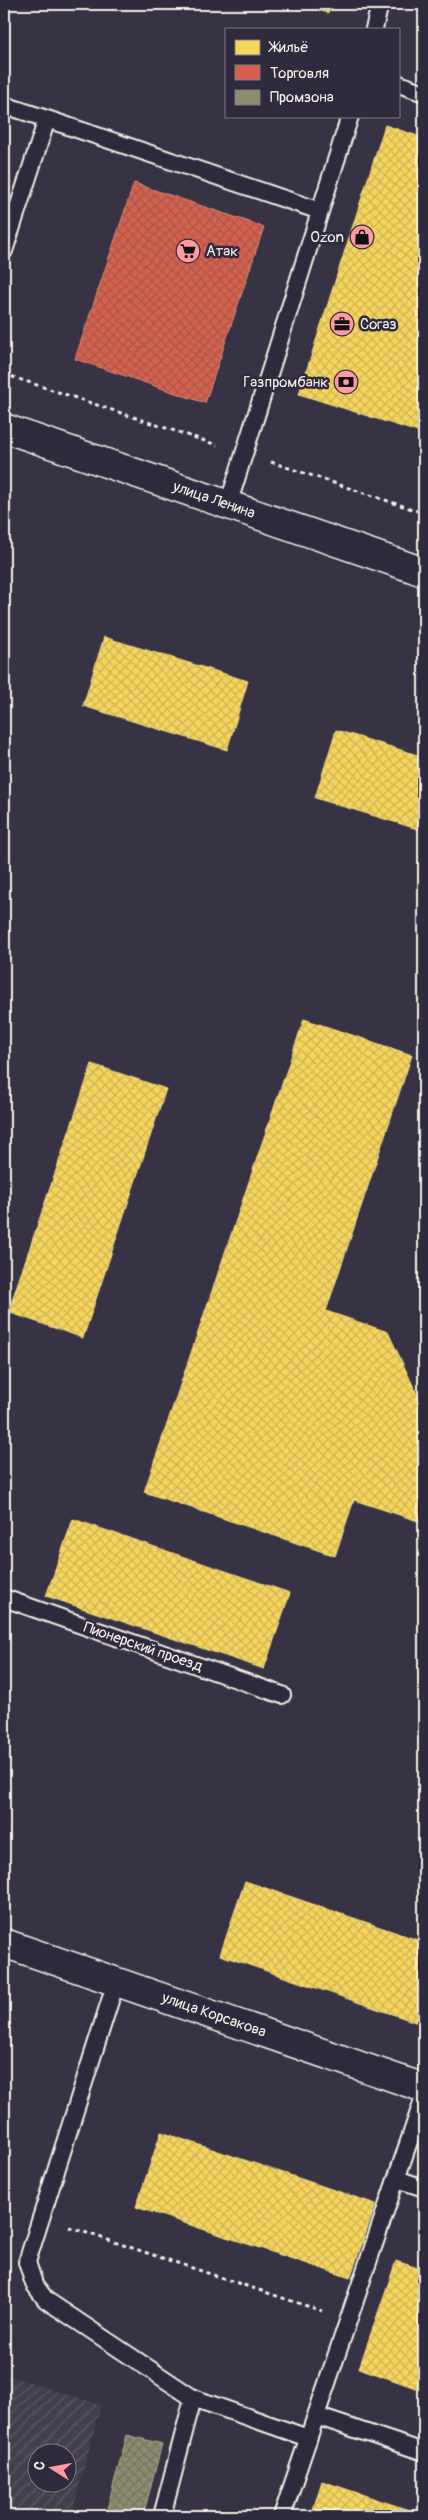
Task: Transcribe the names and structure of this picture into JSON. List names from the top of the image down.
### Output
{
  "streets": {
    "street": ["улица Ленина", "улица Корсакова"],
    "lane": ["Пионерский проезд"]
  },
  "places": {
    "shop": ["Ozon"],
    "supermarket": ["Атак"],
    "office": ["Согаз"],
    "bank": ["Газпромбанк"]
  },
  "legend": ["Жильё", "Торговля", "Промзона"],
  "north": "left"
}
